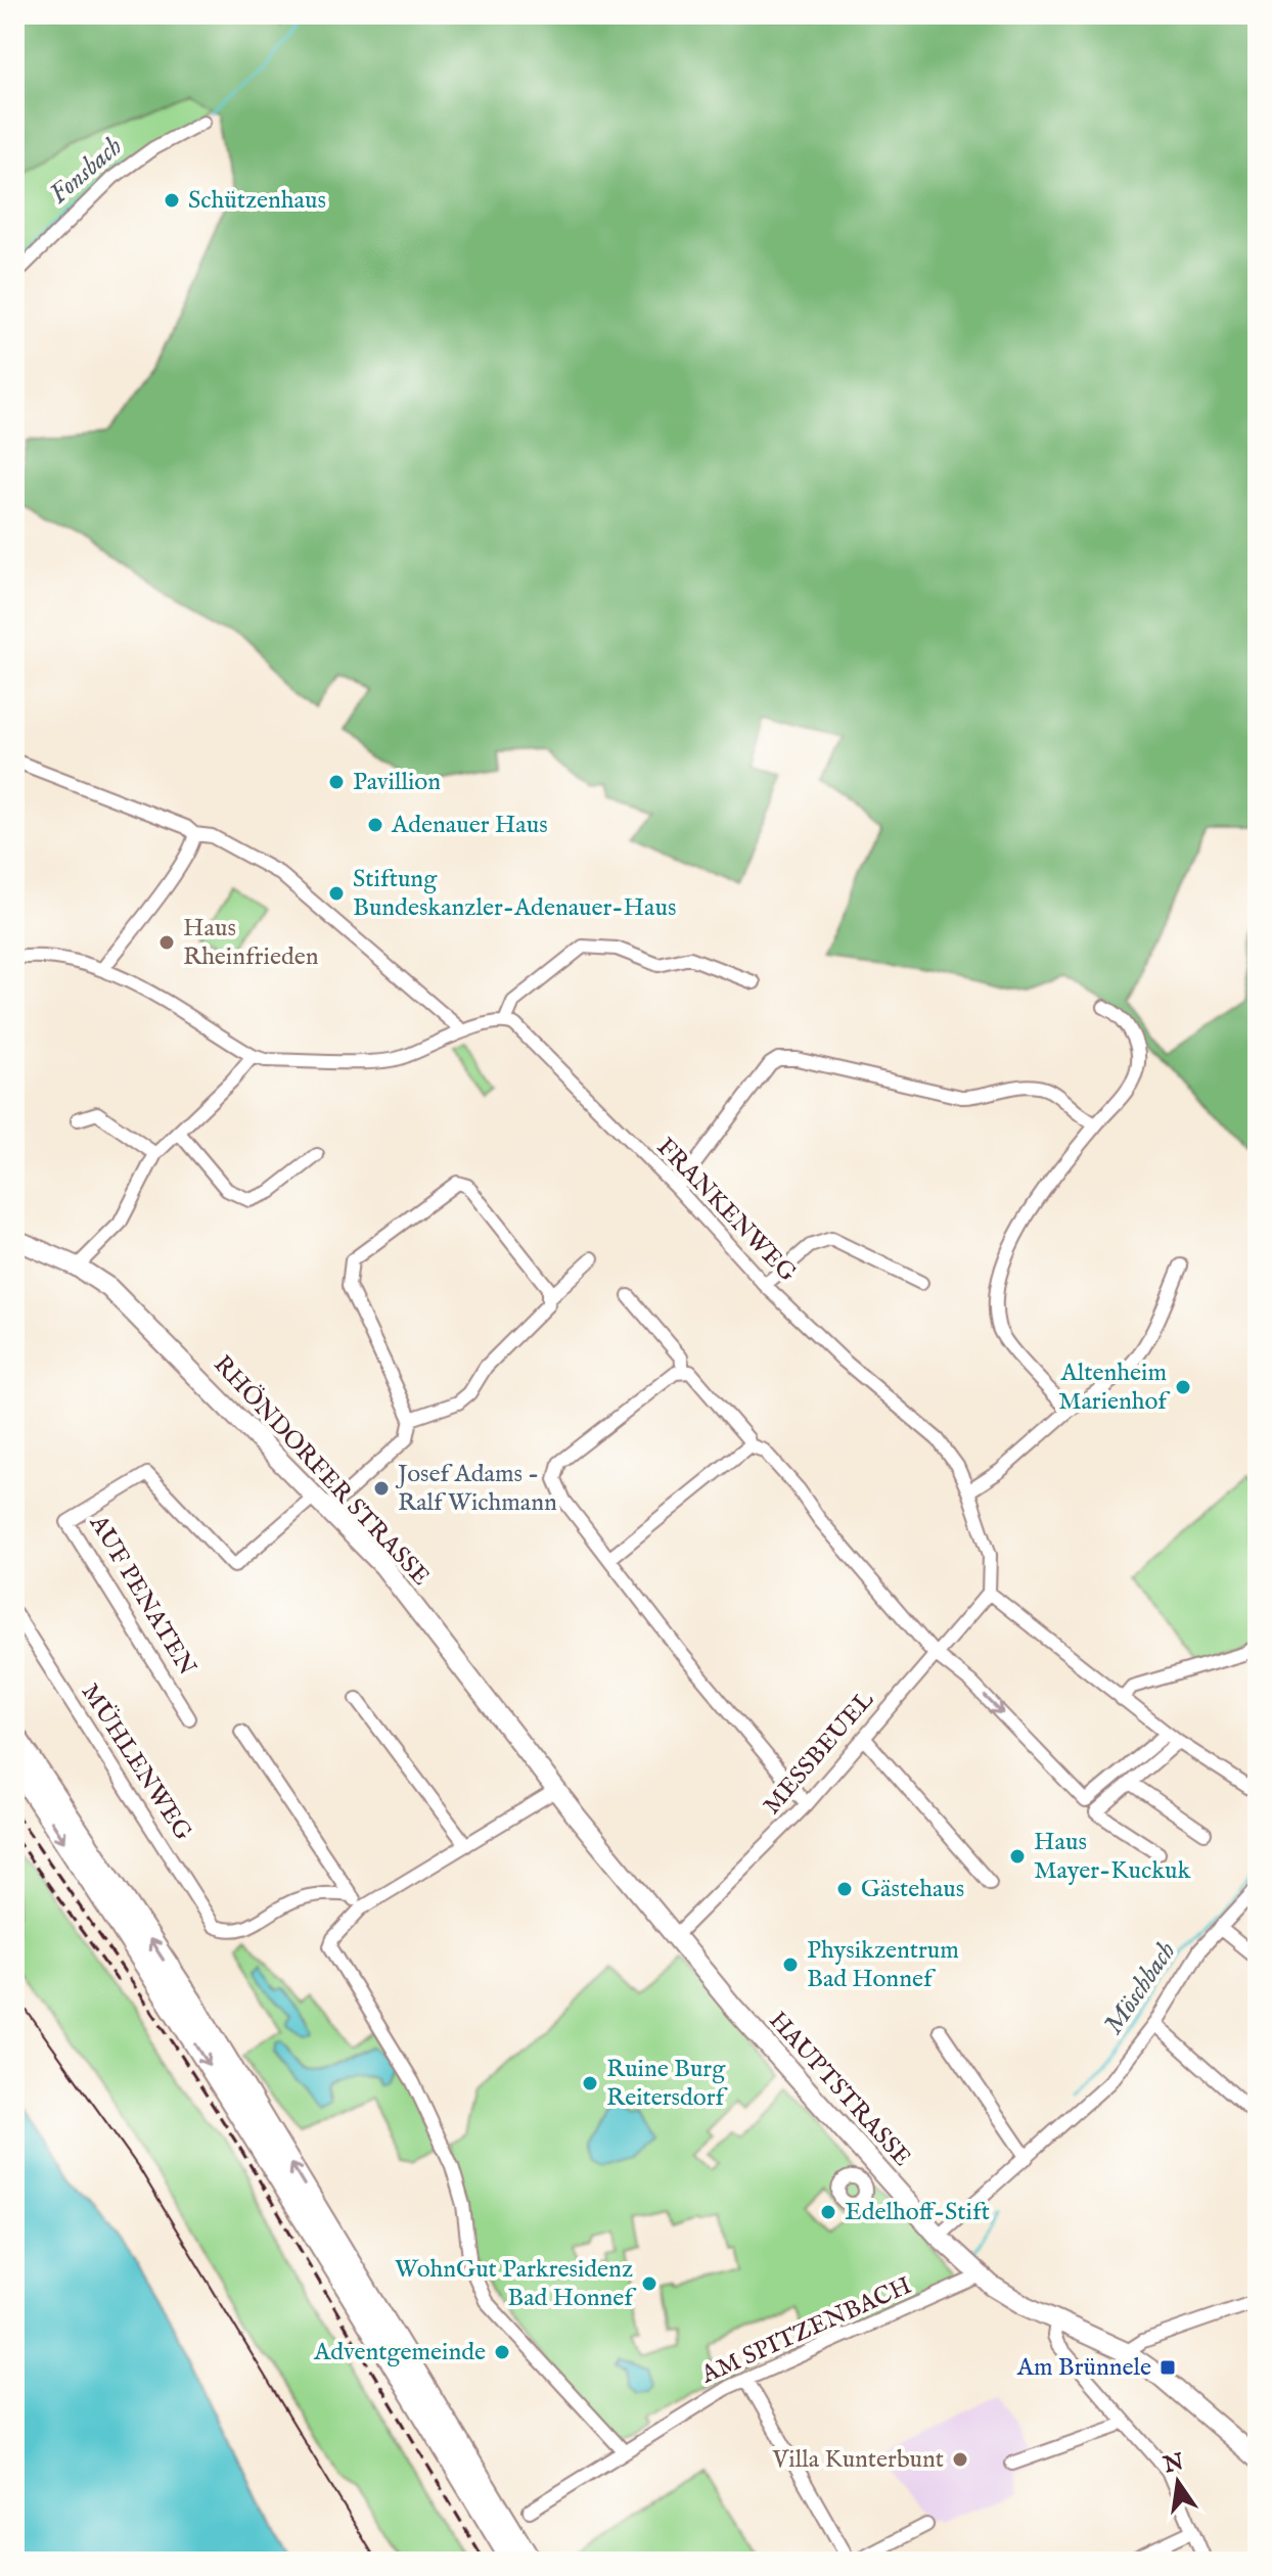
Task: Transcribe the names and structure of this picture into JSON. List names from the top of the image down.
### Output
{
  "streets": {
    "main road": ["RHÖNDORFER STRASSE", "HAUPTSTRASSE"],
    "street": [
      "FRANKENWEG",
      "AUF PENATEN",
      "MESSBEUEL",
      "MÜHLENWEG",
      "AM SPITZENBACH"
    ]
  },
  "crossings": [
    ["FRANKENWEG", "MESSBEUEL"],
    ["RHÖNDORFER STRASSE", "AUF PENATEN"],
    ["RHÖNDORFER STRASSE", "MESSBEUEL"],
    ["RHÖNDORFER STRASSE", "HAUPTSTRASSE"],
    ["MESSBEUEL", "HAUPTSTRASSE"],
    ["HAUPTSTRASSE", "AM SPITZENBACH"]
  ],
  "water": ["Fonsbach", "Möschbach"],
  "places": {
    "other": [
      "Schützenhaus",
      "Pavillion",
      "Adenauer Haus",
      "Stiftung Bundeskanzler-Adenauer-Haus",
      "Haus Rheinfrieden",
      "Altenheim Marienhof",
      "Josef Adams - Ralf Wichmann",
      "Haus Mayer-Kuckuk",
      "Gästehaus",
      "Physikzentrum Bad Honnef",
      "Ruine Burg Reitersdorf",
      "Edelhoff-Stift",
      "WohnGut Parkresidenz Bad Honnef",
      "Adventgemeinde",
      "Villa Kunterbunt"
    ],
    "transit": ["Am Brünnele"]
  },
  "north": "top"
}
